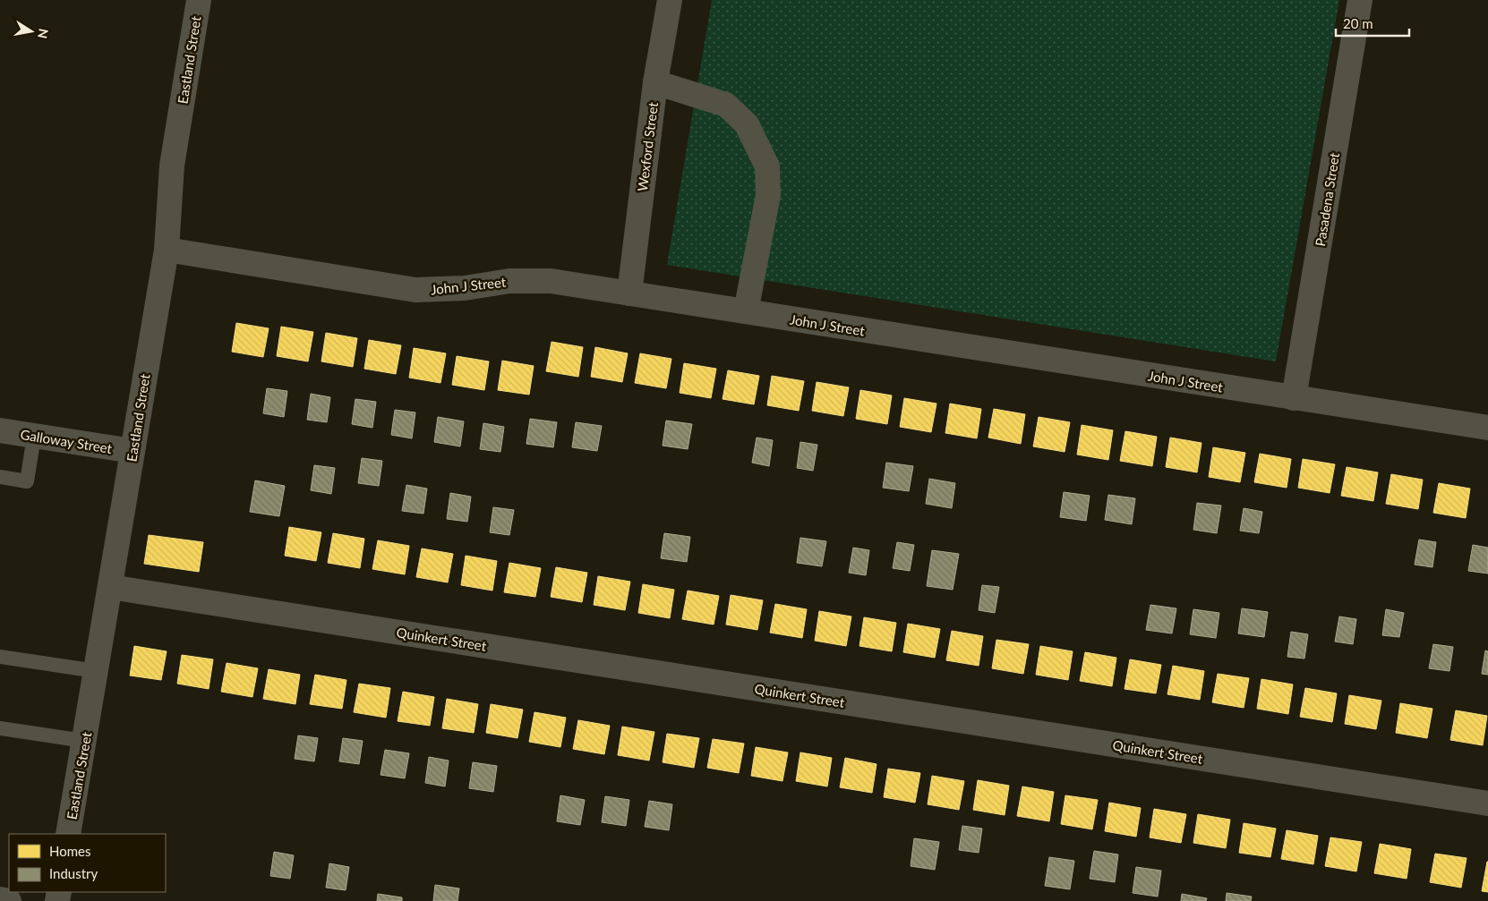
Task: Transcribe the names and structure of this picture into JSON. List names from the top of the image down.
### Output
{
  "streets": {
    "street": [
      "Eastland Street",
      "Wexford Street",
      "Pasadena Street",
      "John J Street",
      "Galloway Street",
      "Quinkert Street"
    ]
  },
  "crossings": [
    ["Eastland Street", "John J Street"],
    ["Eastland Street", "Galloway Street"],
    ["Eastland Street", "Quinkert Street"],
    ["Wexford Street", "John J Street"],
    ["Pasadena Street", "John J Street"]
  ],
  "legend": ["Homes", "Industry"],
  "scale_bar": "20 m",
  "north": "right"
}
